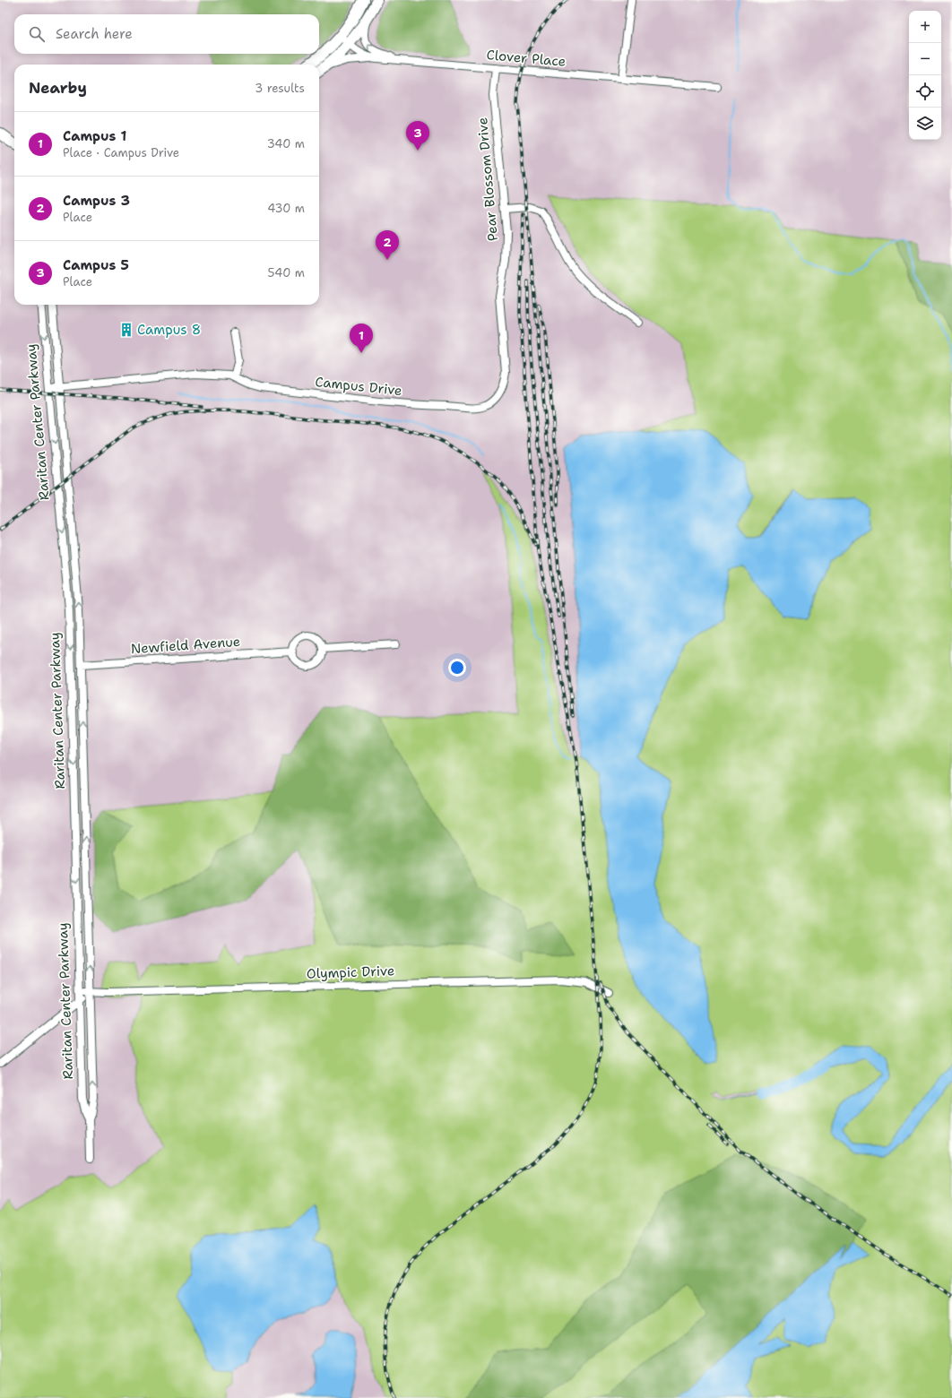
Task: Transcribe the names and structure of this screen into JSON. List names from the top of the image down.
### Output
{
  "streets": {
    "street": [
      "Clover Place",
      "Pear Blossom Drive",
      "Campus Drive",
      "Raritan Center Parkway",
      "Newfield Avenue",
      "Olympic Drive"
    ]
  },
  "crossings": [
    ["Clover Place", "Pear Blossom Drive"],
    ["Pear Blossom Drive", "Campus Drive"],
    ["Campus Drive", "Raritan Center Parkway"],
    ["Raritan Center Parkway", "Newfield Avenue"],
    ["Raritan Center Parkway", "Olympic Drive"]
  ],
  "places": {
    "building": ["Campus 8"]
  },
  "page": {
    "map_buttons": ["+", "−"],
    "search": "Search here",
    "heading": ["Nearby", "3 results"],
    "list": [
      {
        "mark": "1",
        "name": "Campus 1",
        "note": "Place · Campus Drive",
        "value": "340 m"
      },
      {
        "mark": "2",
        "name": "Campus 3",
        "note": "Place",
        "value": "430 m"
      },
      {
        "mark": "3",
        "name": "Campus 5",
        "note": "Place",
        "value": "540 m"
      }
    ],
    "pins": ["3", "2", "1"]
  }
}
